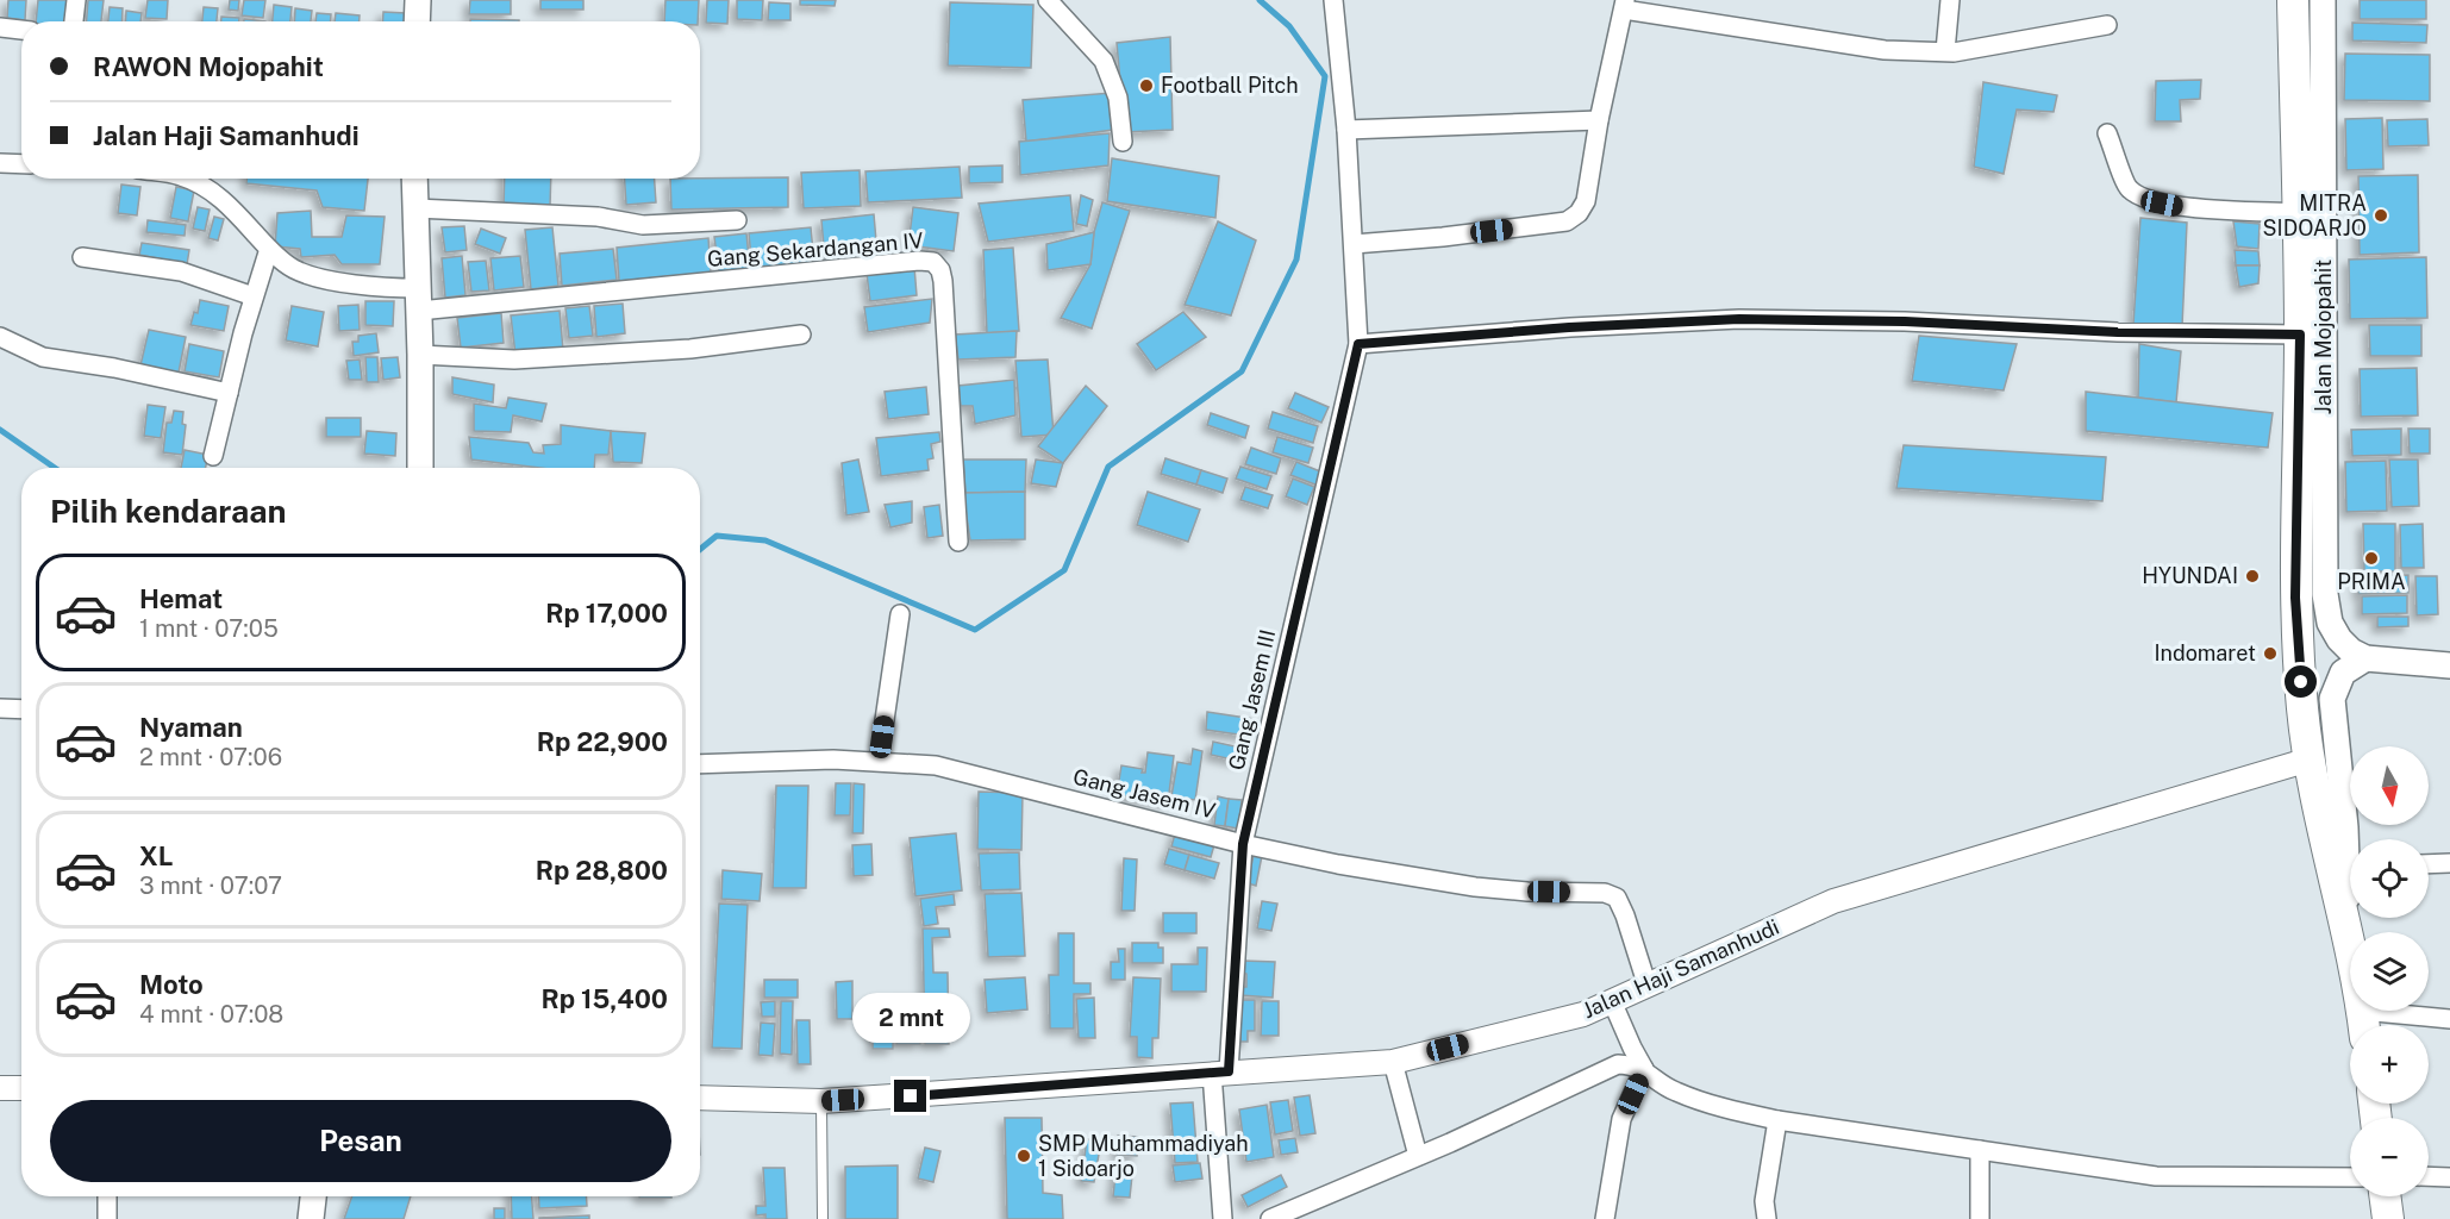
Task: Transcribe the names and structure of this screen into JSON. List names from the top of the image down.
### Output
{
  "streets": {
    "highway": ["Jalan Mojopahit"],
    "street": [
      "Gang Sekardangan IV",
      "Gang Jasem III",
      "Gang Jasem IV",
      "Jalan Haji Samanhudi"
    ]
  },
  "crossings": [
    ["Jalan Mojopahit", "Jalan Haji Samanhudi"],
    ["Gang Jasem III", "Gang Jasem IV"],
    ["Gang Jasem III", "Jalan Haji Samanhudi"],
    ["Gang Jasem IV", "Jalan Haji Samanhudi"]
  ],
  "places": [
    "Football Pitch",
    "MITRA SIDOARJO",
    "PRIMA",
    "HYUNDAI",
    "Indomaret",
    "SMP Muhammadiyah 1 Sidoarjo"
  ],
  "north": "bottom",
  "page": {
    "banner": ["RAWON Mojopahit", "Jalan Haji Samanhudi"],
    "heading": "Pilih kendaraan",
    "list": [
      {
        "name": "Hemat",
        "note": "1 mnt · 07:05",
        "value": "Rp 17,000"
      },
      {
        "name": "Nyaman",
        "note": "2 mnt · 07:06",
        "value": "Rp 22,900"
      },
      {
        "name": "XL",
        "note": "3 mnt · 07:07",
        "value": "Rp 28,800"
      },
      {
        "name": "Moto",
        "note": "4 mnt · 07:08",
        "value": "Rp 15,400"
      }
    ],
    "map_buttons": ["+", "−"],
    "bubble": "2 mnt",
    "buttons": "Pesan"
  }
}
